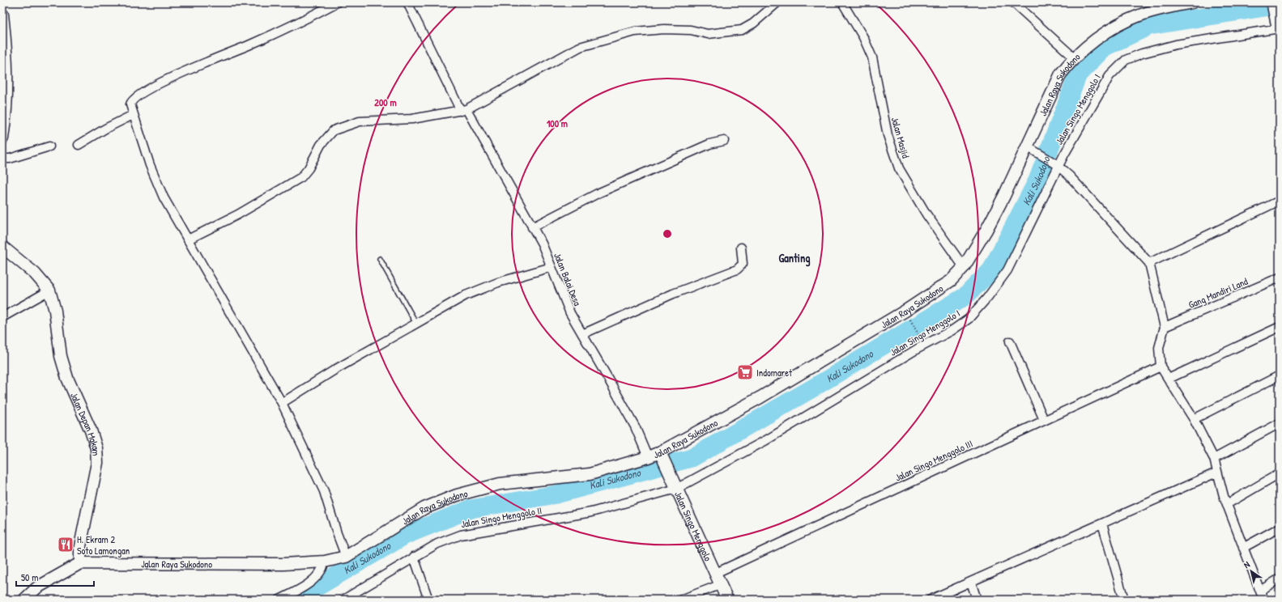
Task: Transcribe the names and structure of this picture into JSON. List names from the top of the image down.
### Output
{
  "streets": {
    "main road": ["Jalan Raya Sukodono", "Jalan Depan Makam", "Jalan Singo Menggolo"],
    "street": [
      "Jalan Singo Menggolo I",
      "Jalan Masjid",
      "Jalan Balai Desa",
      "Gang Mandiri Land",
      "Jalan Singo Menggolo III",
      "Jalan Singo Menggolo II"
    ]
  },
  "crossings": [
    ["Jalan Raya Sukodono", "Jalan Masjid"],
    ["Jalan Raya Sukodono", "Jalan Balai Desa"],
    ["Jalan Raya Sukodono", "Jalan Depan Makam"],
    ["Jalan Raya Sukodono", "Jalan Singo Menggolo"],
    ["Jalan Singo Menggolo I", "Jalan Singo Menggolo II"],
    ["Jalan Singo Menggolo I", "Jalan Singo Menggolo"],
    ["Jalan Singo Menggolo III", "Jalan Singo Menggolo"],
    ["Jalan Singo Menggolo II", "Jalan Singo Menggolo"]
  ],
  "districts": ["Ganting"],
  "water": ["Kali Sukodono"],
  "places": {
    "supermarket": ["Indomaret"],
    "restaurant": ["H. Ekram 2 Soto Lamongan"]
  },
  "scale_bar": "50 m",
  "north": "top left",
  "rings": ["200 m", "100 m"]
}
